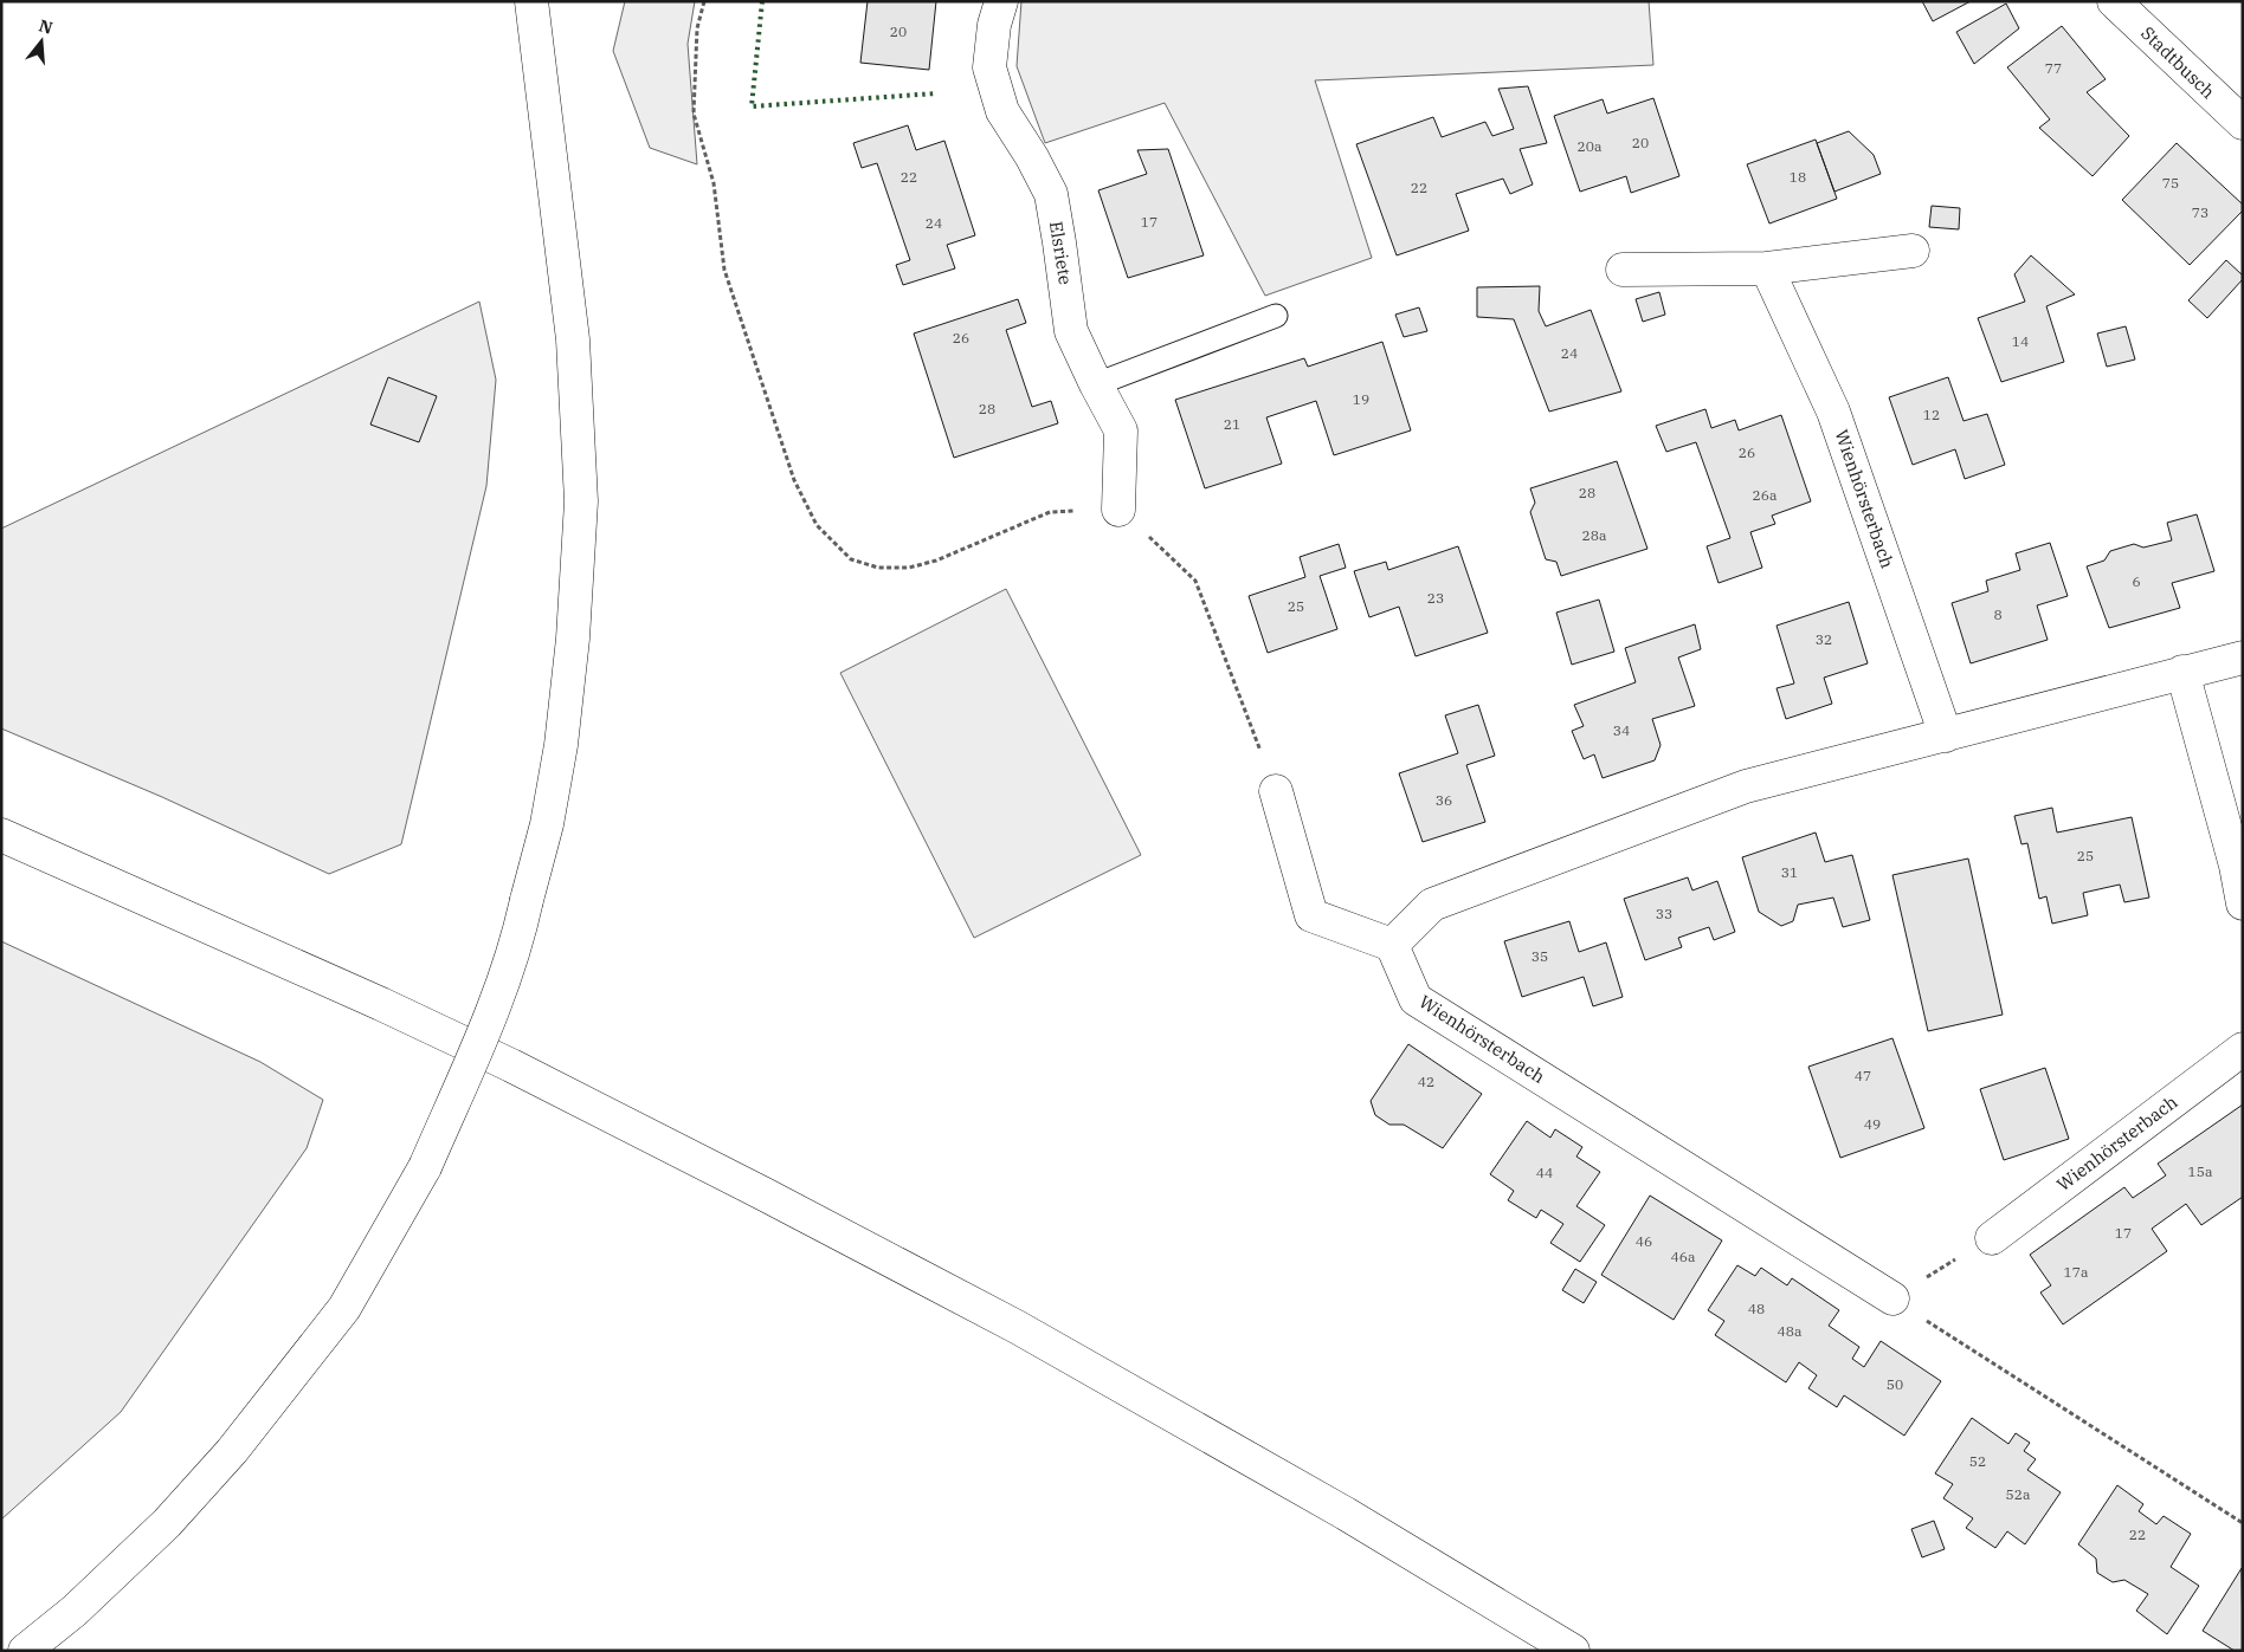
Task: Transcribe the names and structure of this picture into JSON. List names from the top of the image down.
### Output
{
  "streets": {
    "street": ["Stadtbusch", "Elsriete", "Wienhörsterbach"]
  },
  "house_numbers": [
    "20",
    "77",
    "20",
    "20a",
    "22",
    "18",
    "75",
    "22",
    "73",
    "17",
    "24",
    "26",
    "14",
    "24",
    "19",
    "28",
    "12",
    "21",
    "26",
    "28",
    "26a",
    "28a",
    "6",
    "23",
    "25",
    "8",
    "32",
    "34",
    "36",
    "25",
    "31",
    "33",
    "35",
    "47",
    "42",
    "49",
    "15a",
    "44",
    "17",
    "46",
    "46a",
    "17a",
    "48",
    "48a",
    "50",
    "52",
    "52a",
    "22"
  ],
  "north": "top"
}
